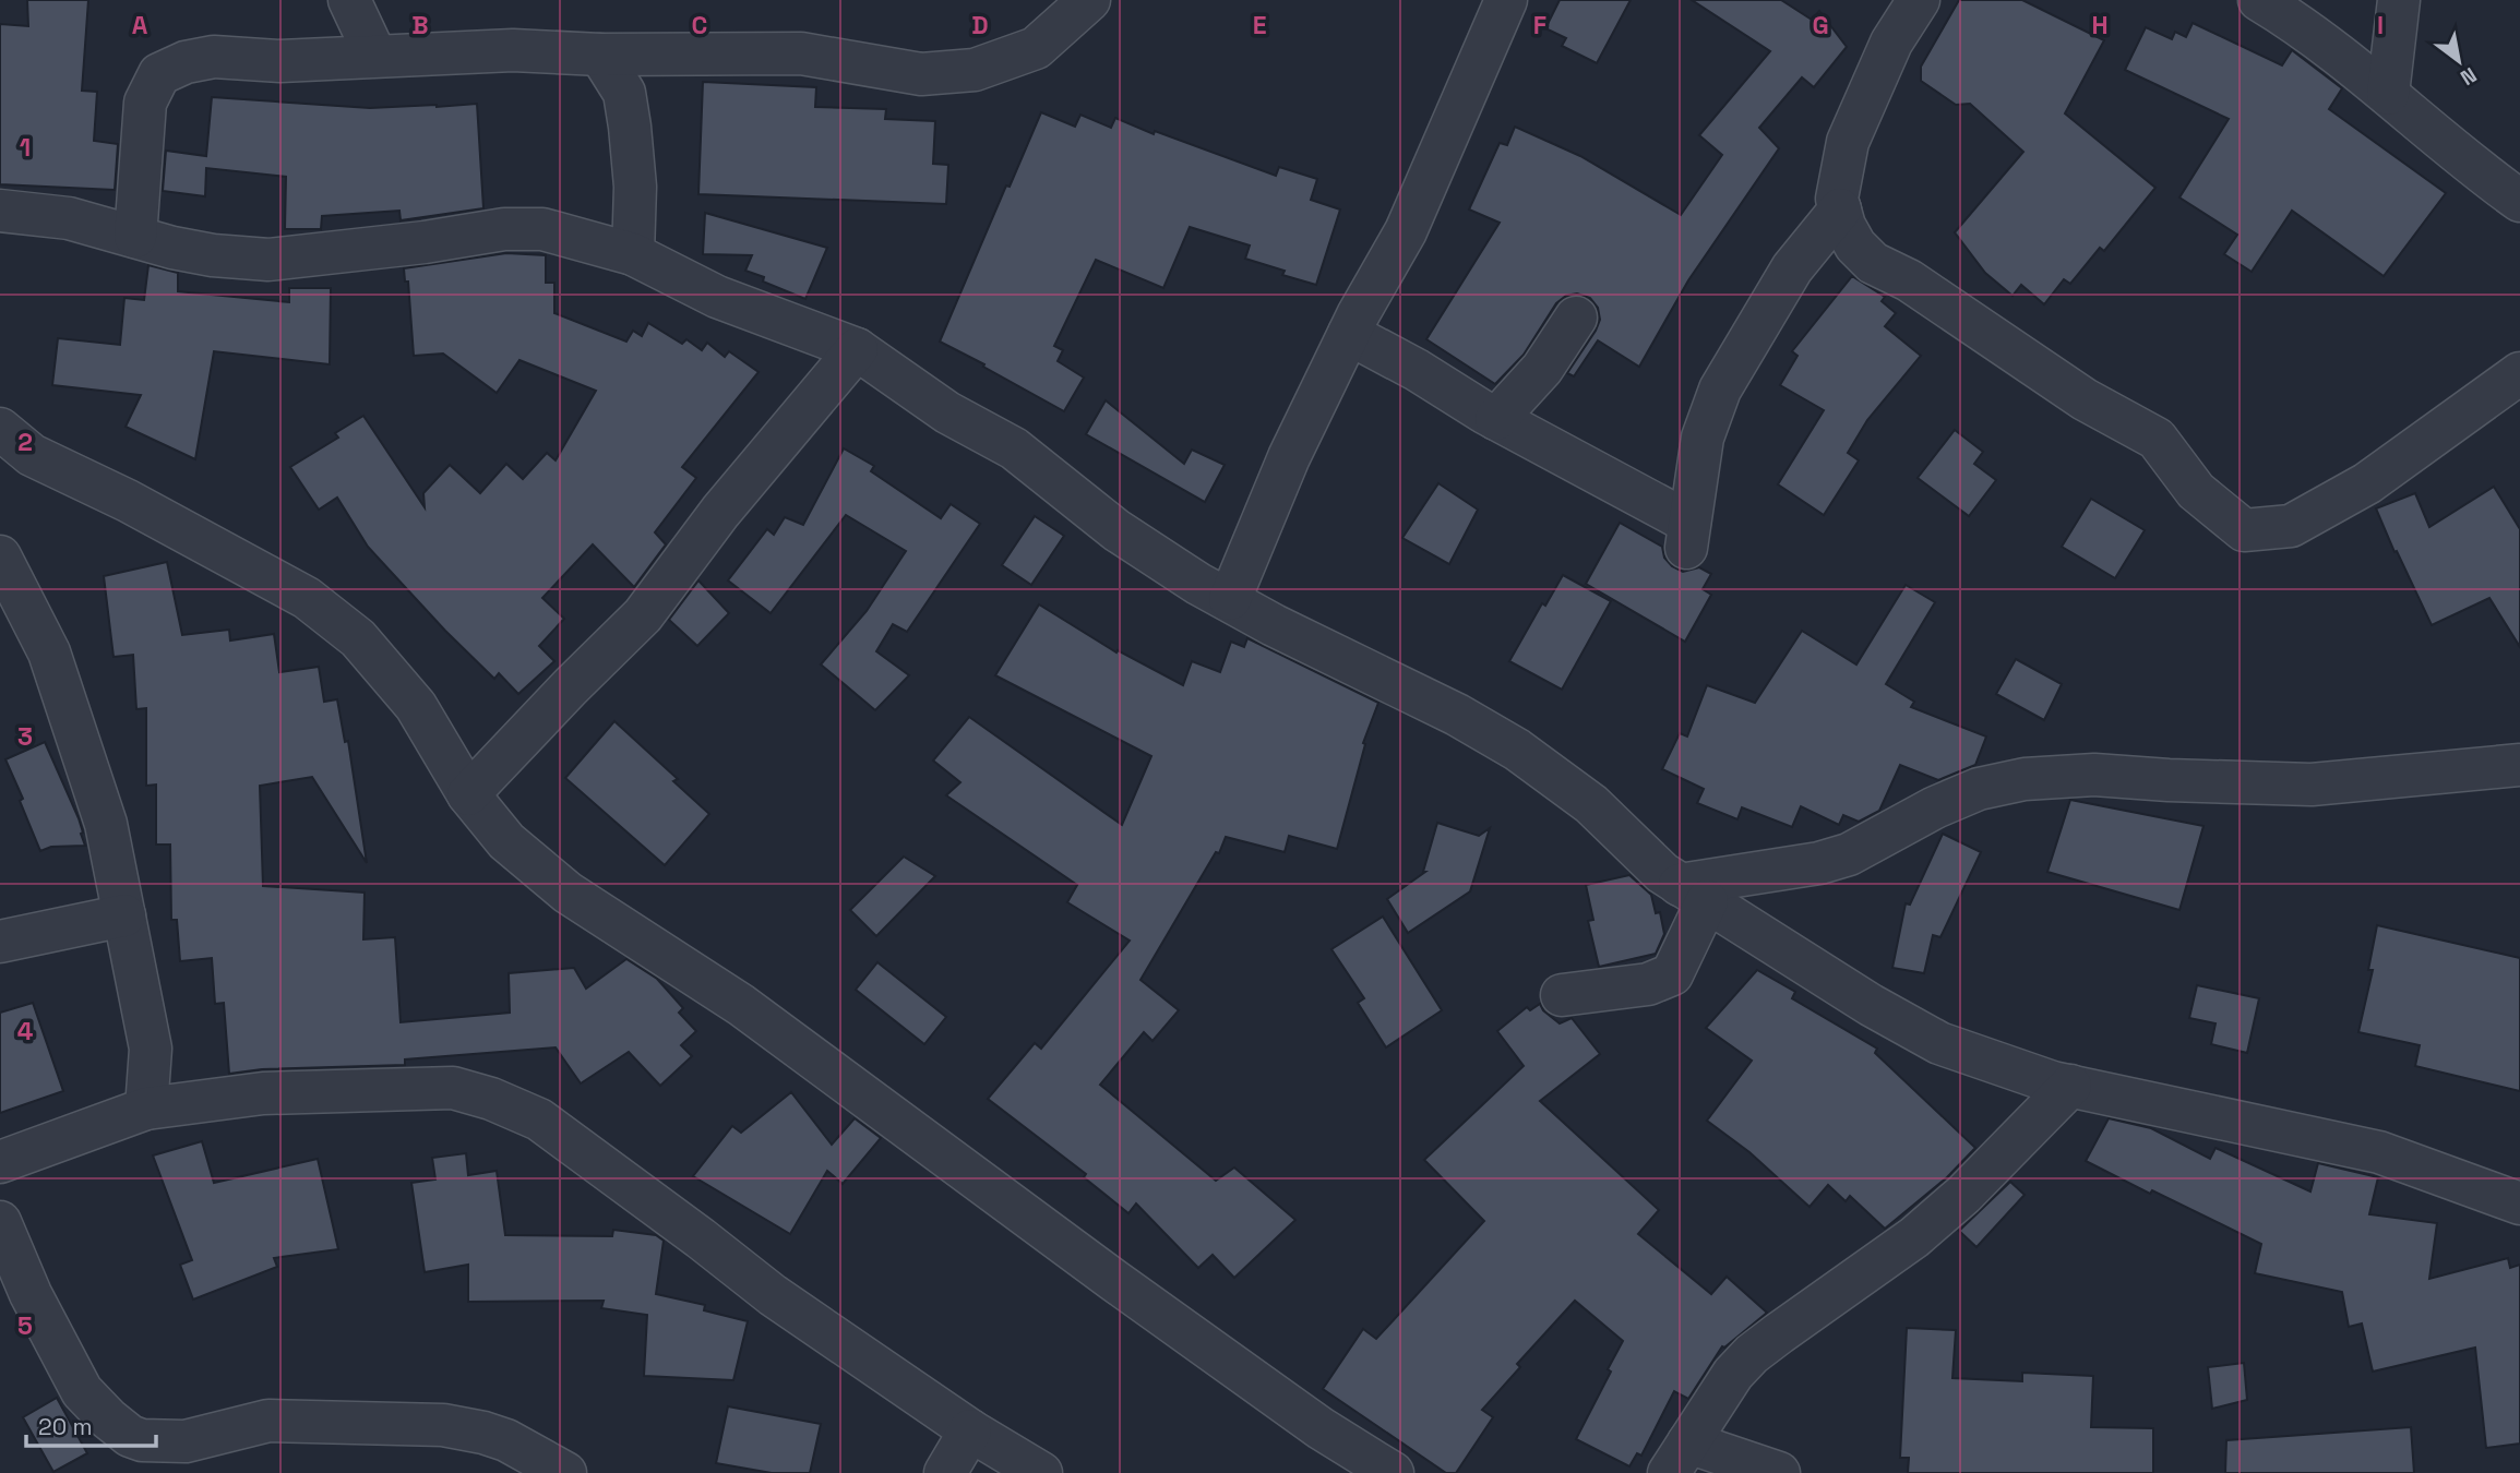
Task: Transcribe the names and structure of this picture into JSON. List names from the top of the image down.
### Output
{
  "scale_bar": "20 m",
  "north": "bottom right",
  "grid": {
    "columns": [
      "A",
      "B",
      "C",
      "D",
      "E",
      "F",
      "G",
      "H",
      "I"
    ],
    "rows": [
      "1",
      "2",
      "3",
      "4",
      "5"
    ]
  }
}
